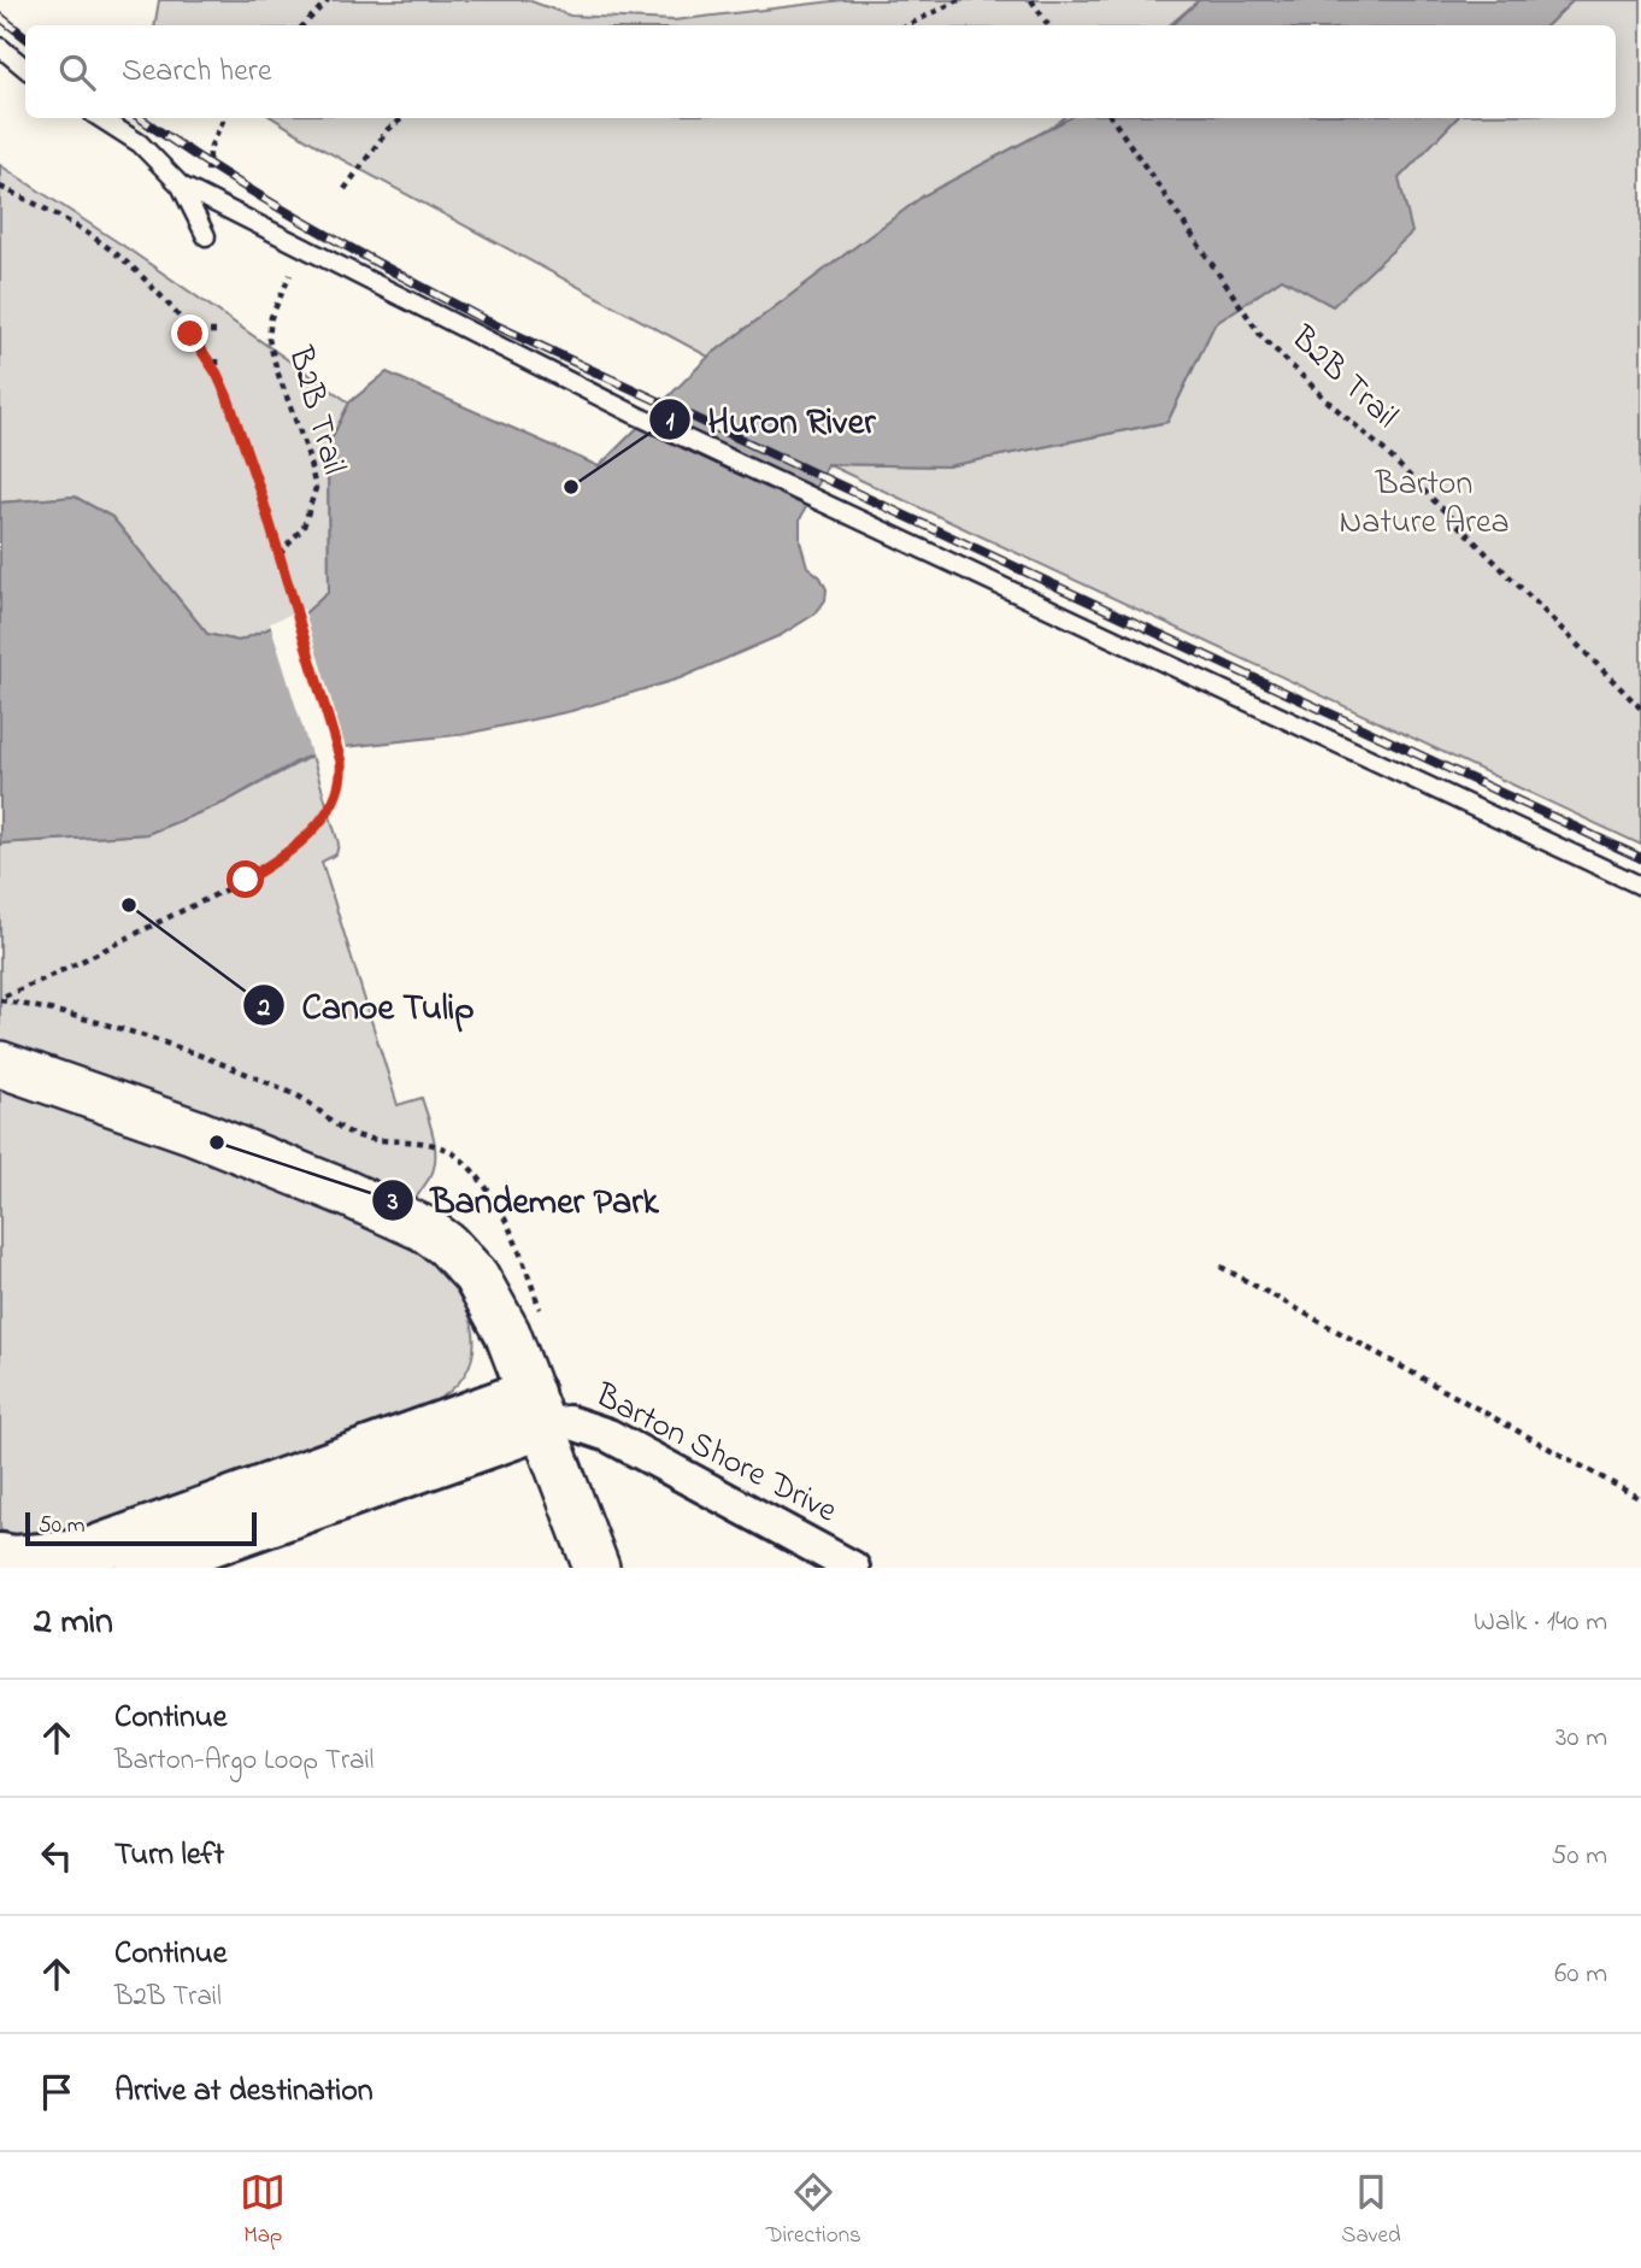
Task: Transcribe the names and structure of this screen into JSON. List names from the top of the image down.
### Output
{
  "streets": {
    "street": ["Barton Shore Drive"],
    "path": ["B2B Trail"]
  },
  "parks": ["Barton Nature Area"],
  "places": ["Huron River", "Canoe Tulip", "Bandemer Park"],
  "scale_bar": "50 m",
  "page": {
    "search": "Search here",
    "scale": "50 m",
    "heading": ["2 min", "Walk · 140 m"],
    "list": [
      ["Continue", "Barton-Argo Loop Trail", "30 m"],
      ["Turn left", "50 m"],
      ["Continue", "B2B Trail", "60 m"],
      "Arrive at destination"
    ],
    "nav": ["Map", "Directions", "Saved"]
  }
}
